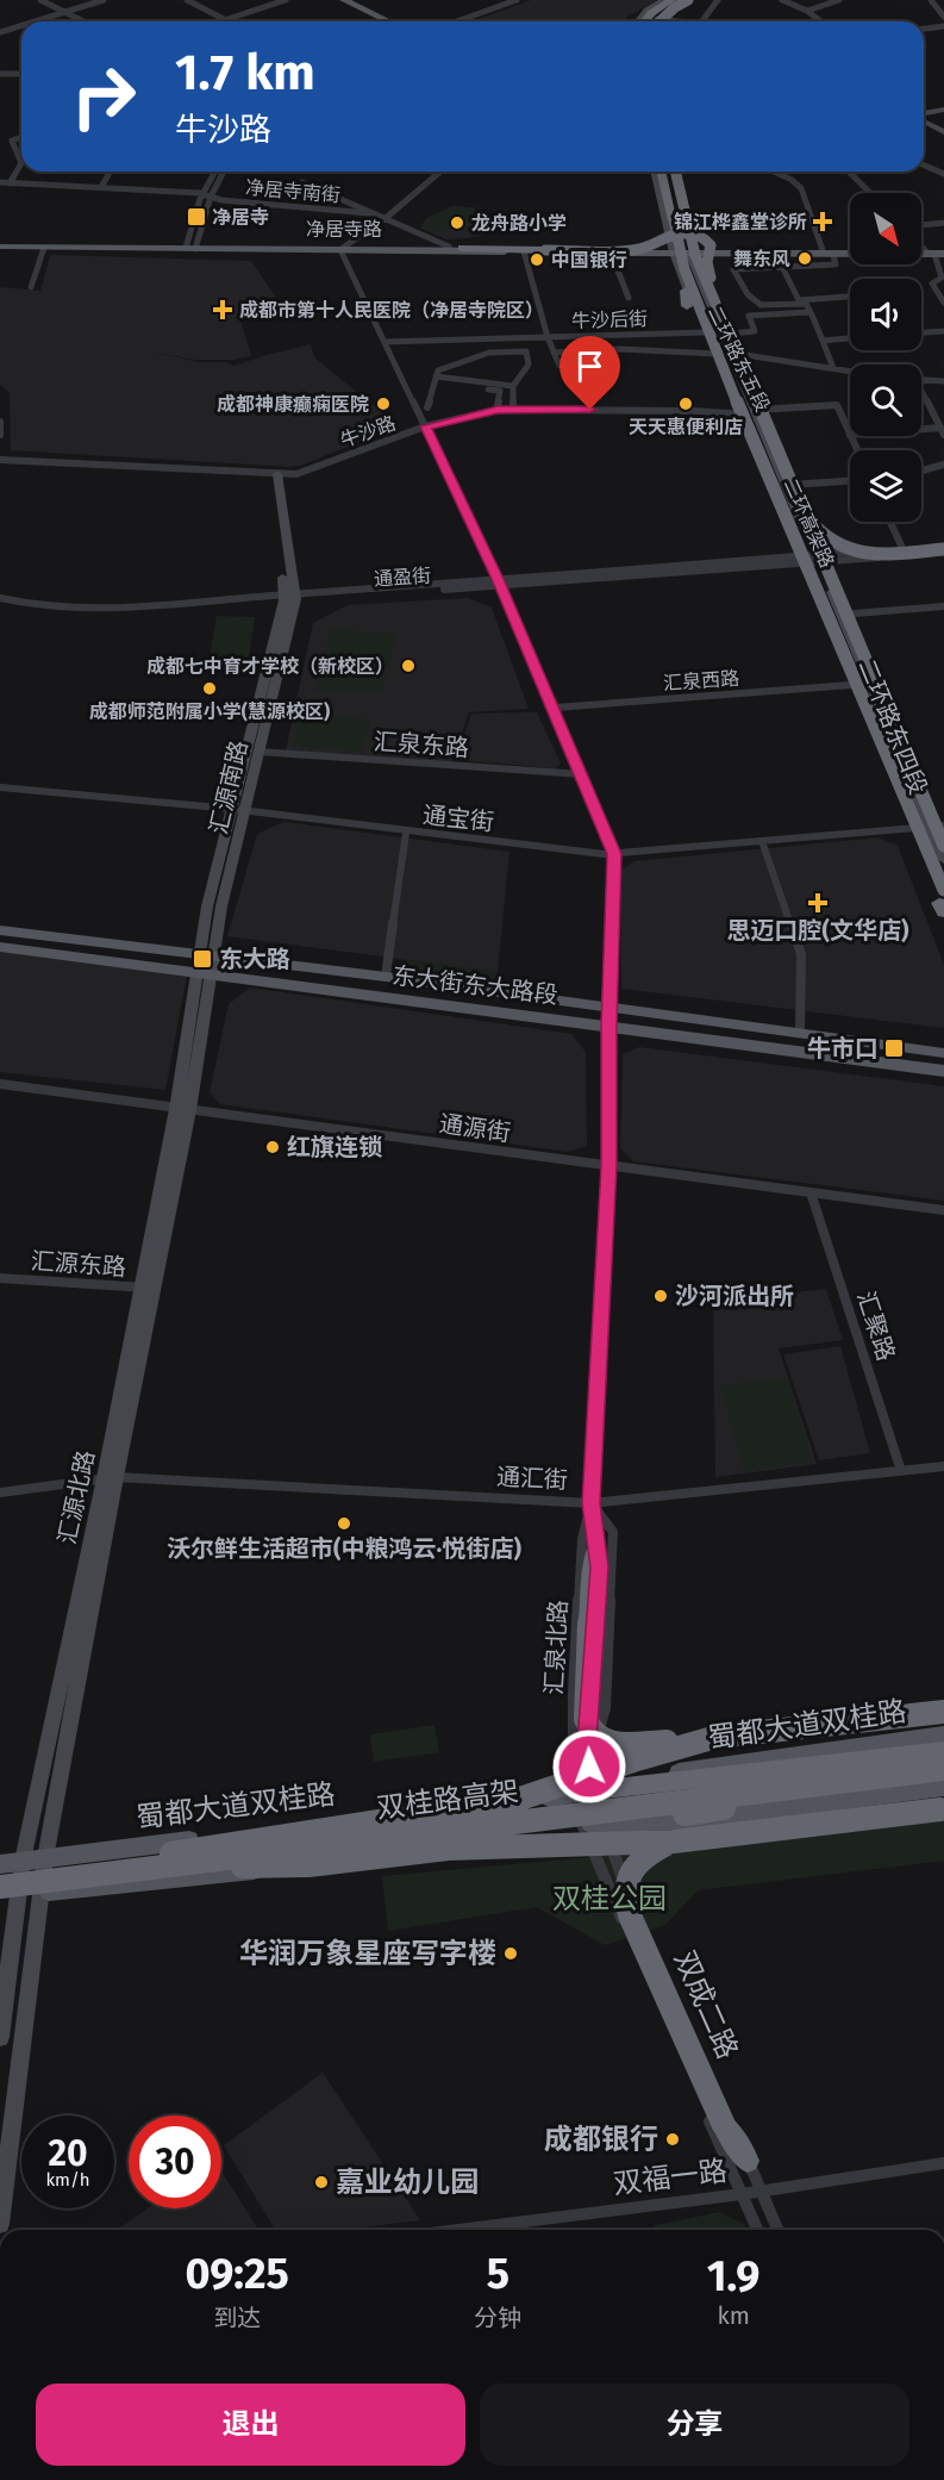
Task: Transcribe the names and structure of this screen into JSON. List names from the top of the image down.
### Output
{
  "streets": {
    "highway": ["二环高架路", "双桂路高架"],
    "main road": [
      "净居寺路",
      "二环路东五段",
      "二环路东四段",
      "汇源南路",
      "东大街东大路段",
      "汇源北路",
      "蜀都大道双桂路"
    ],
    "street": [
      "净居寺南街",
      "牛沙后街",
      "牛沙路",
      "通盈街",
      "汇泉西路",
      "汇泉东路",
      "通宝街",
      "通源街",
      "汇源东路",
      "汇聚路",
      "通汇街",
      "汇泉北路",
      "双成二路",
      "双福一路"
    ]
  },
  "crossings": [
    ["净居寺路", "二环路东五段"],
    ["净居寺路", "汇泉北路"],
    ["牛沙后街", "二环路东五段"],
    ["牛沙后街", "汇泉北路"],
    ["二环路东五段", "牛沙路"],
    ["二环路东五段", "二环高架路"],
    ["二环路东五段", "通盈街"],
    ["二环路东五段", "二环路东四段"],
    ["牛沙路", "汇源南路"],
    ["牛沙路", "汇泉北路"],
    ["二环高架路", "汇泉西路"],
    ["二环高架路", "二环路东四段"],
    ["通盈街", "二环路东四段"],
    ["通盈街", "汇源南路"],
    ["通盈街", "汇泉北路"],
    ["汇泉西路", "二环路东四段"],
    ["汇泉西路", "汇泉北路"],
    ["二环路东四段", "通宝街"],
    ["汇泉东路", "汇源南路"],
    ["汇泉东路", "汇泉北路"],
    ["汇源南路", "通宝街"],
    ["汇源南路", "东大街东大路段"],
    ["汇源南路", "通源街"],
    ["汇源南路", "汇源北路"],
    ["通宝街", "汇泉北路"],
    ["东大街东大路段", "汇泉北路"],
    ["通源街", "汇聚路"],
    ["通源街", "汇源北路"],
    ["通源街", "汇泉北路"],
    ["汇源东路", "汇源北路"],
    ["汇聚路", "通汇街"],
    ["通汇街", "汇源北路"],
    ["通汇街", "汇泉北路"],
    ["汇源北路", "蜀都大道双桂路"],
    ["汇源北路", "双桂路高架"],
    ["汇泉北路", "蜀都大道双桂路"],
    ["汇泉北路", "双成二路"],
    ["蜀都大道双桂路", "双成二路"],
    ["双成二路", "双福一路"]
  ],
  "parks": ["双桂公园"],
  "places": {
    "transit": ["净居寺", "东大路", "牛市口"],
    "health": ["锦江桦鑫堂诊所", "成都市第十人民医院（净居寺院区）", "思迈口腔(文华店)"],
    "other": [
      "龙舟路小学",
      "舞东风",
      "中国银行",
      "成都神康癫痫医院",
      "天天惠便利店",
      "成都七中育才学校（新校区）",
      "成都师范附属小学(慧源校区)",
      "红旗连锁",
      "沙河派出所",
      "沃尔鲜生活超市(中粮鸿云·悦街店)",
      "华润万象星座写字楼",
      "成都银行",
      "嘉业幼儿园"
    ]
  },
  "north": "bottom right",
  "page": {
    "turn": ["1.7 km", "牛沙路"],
    "speed": "20 km/h",
    "limit": "30",
    "eta": [
      "09:25",
      "到达",
      "5",
      "分钟",
      "1.9",
      "km"
    ],
    "buttons": ["退出", "分享"]
  }
}
